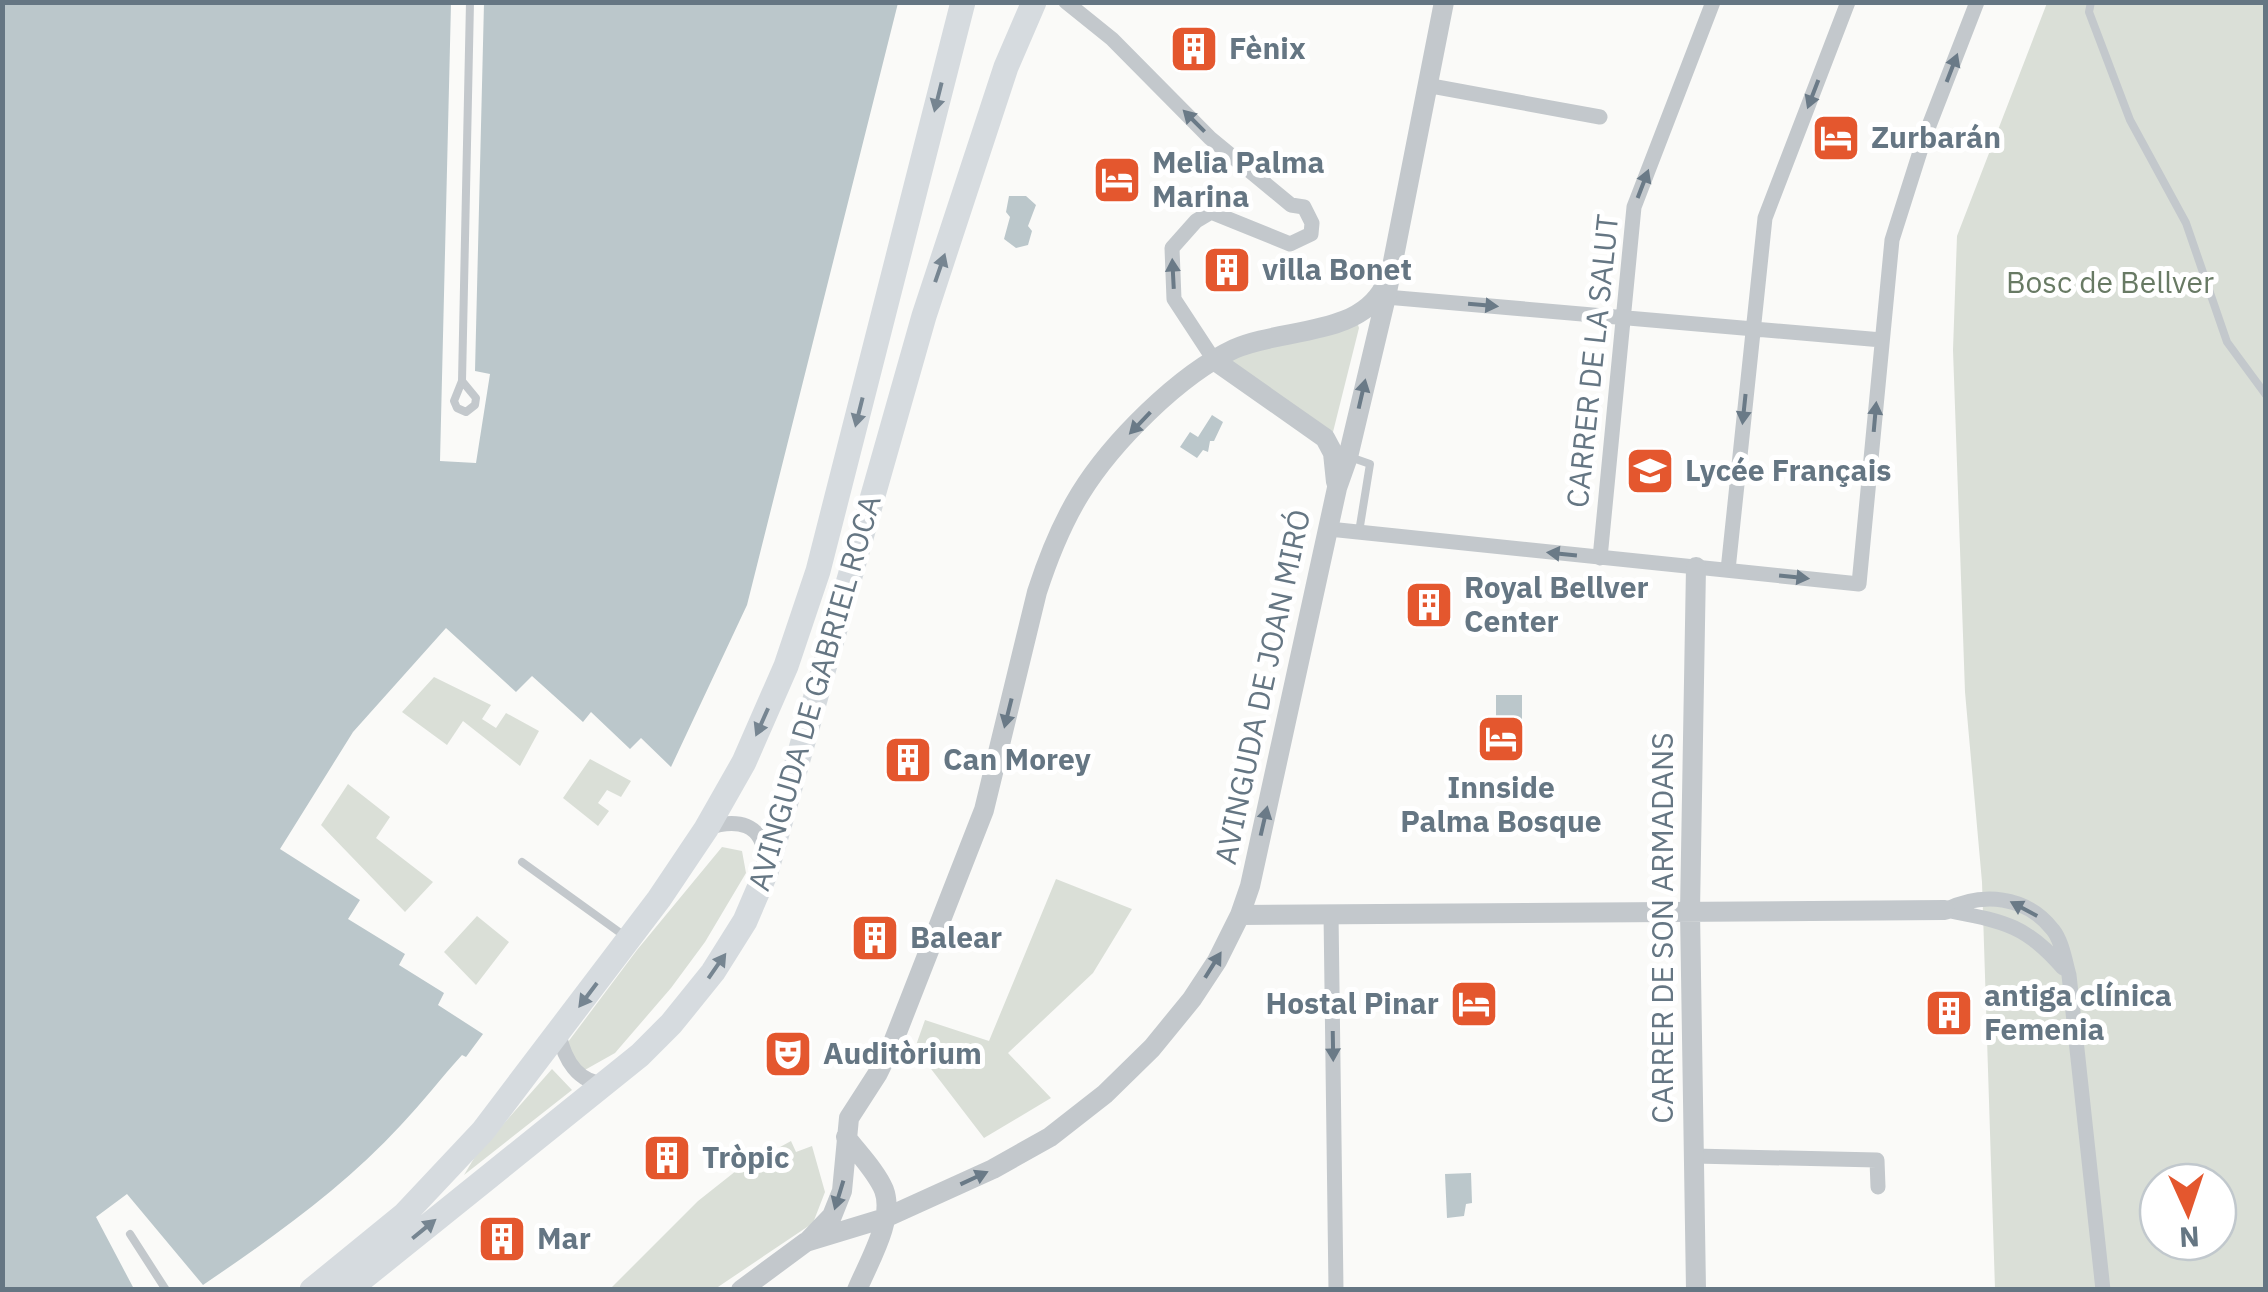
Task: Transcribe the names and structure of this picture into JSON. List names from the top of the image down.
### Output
{
  "streets": {
    "highway": ["AVINGUDA DE GABRIEL ROCA"],
    "street": ["CARRER DE LA SALUT", "AVINGUDA DE JOAN MIRÓ", "CARRER DE SON ARMADANS"]
  },
  "one_way": ["AVINGUDA DE JOAN MIRÓ"],
  "parks": ["Bosc de Bellver"],
  "places": {
    "building": [
      "Fènix",
      "villa Bonet",
      "Royal Bellver Center",
      "Can Morey",
      "Balear",
      "antiga clínica Femenia",
      "Tròpic",
      "Mar"
    ],
    "hotel": [
      "Zurbarán",
      "Melia Palma Marina",
      "Innside Palma Bosque",
      "Hostal Pinar"
    ],
    "school or university": ["Lycée Français"],
    "theatre": ["Auditòrium"]
  },
  "north": "bottom"
}
